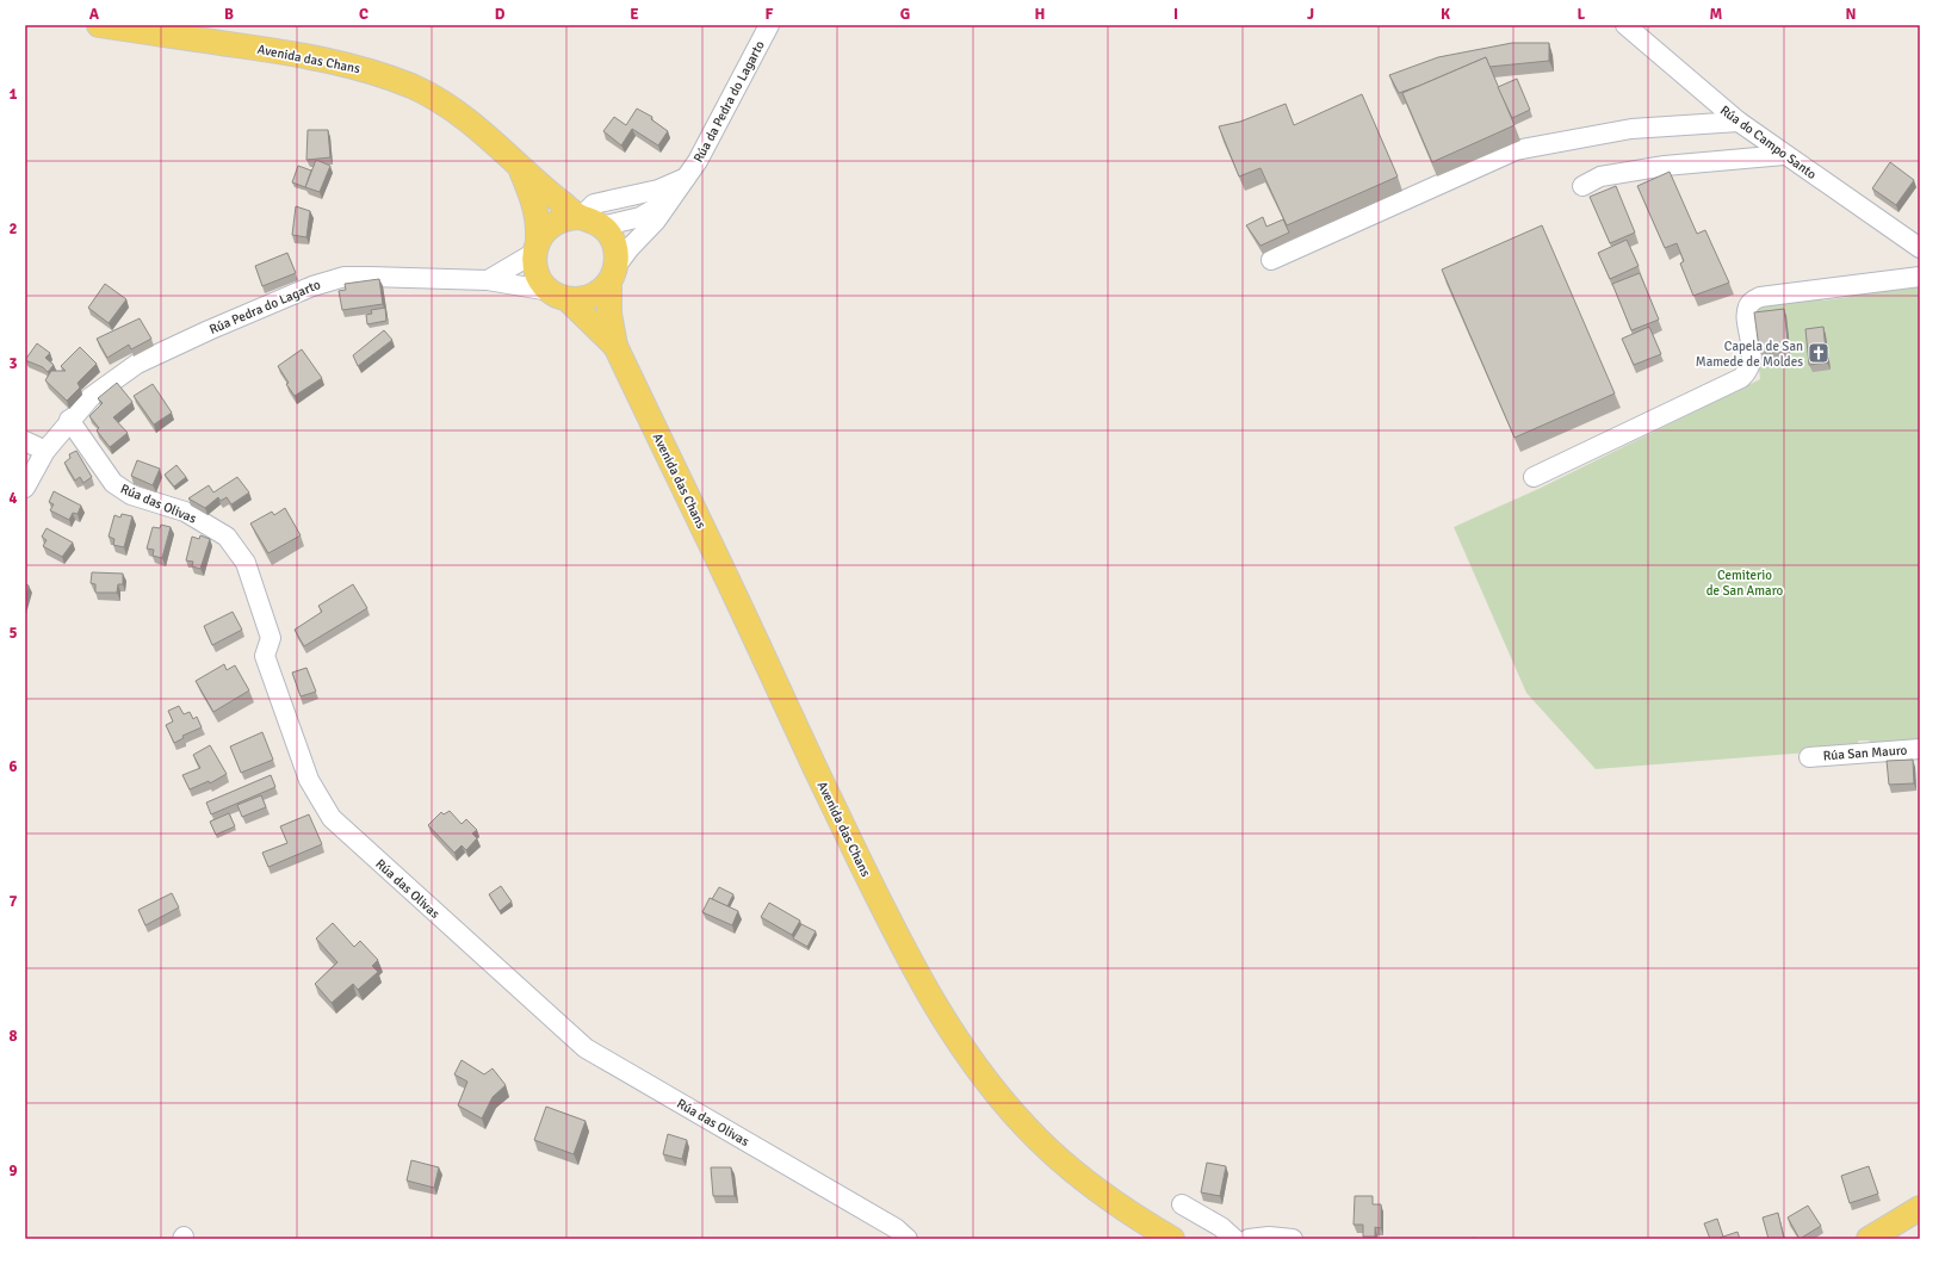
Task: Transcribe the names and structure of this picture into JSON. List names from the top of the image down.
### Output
{
  "streets": {
    "main road": ["Avenida das Chans"],
    "street": [
      "Rúa da Pedra do Lagarto",
      "Rúa do Campo Santo",
      "Rúa Pedra do Lagarto",
      "Rúa das Olivas",
      "Rúa San Mauro"
    ]
  },
  "crossings": [
    ["Avenida das Chans", "Rúa da Pedra do Lagarto"],
    ["Avenida das Chans", "Rúa Pedra do Lagarto"],
    ["Rúa da Pedra do Lagarto", "Rúa Pedra do Lagarto"],
    ["Rúa Pedra do Lagarto", "Rúa das Olivas"]
  ],
  "parks": ["Cemiterio de San Amaro"],
  "places": {
    "church": ["Capela de San Mamede de Moldes"]
  },
  "grid": {
    "columns": [
      "A",
      "B",
      "C",
      "D",
      "E",
      "F",
      "G",
      "H",
      "I",
      "J",
      "K",
      "L",
      "M",
      "N"
    ],
    "rows": [
      "1",
      "2",
      "3",
      "4",
      "5",
      "6",
      "7",
      "8",
      "9"
    ]
  }
}
